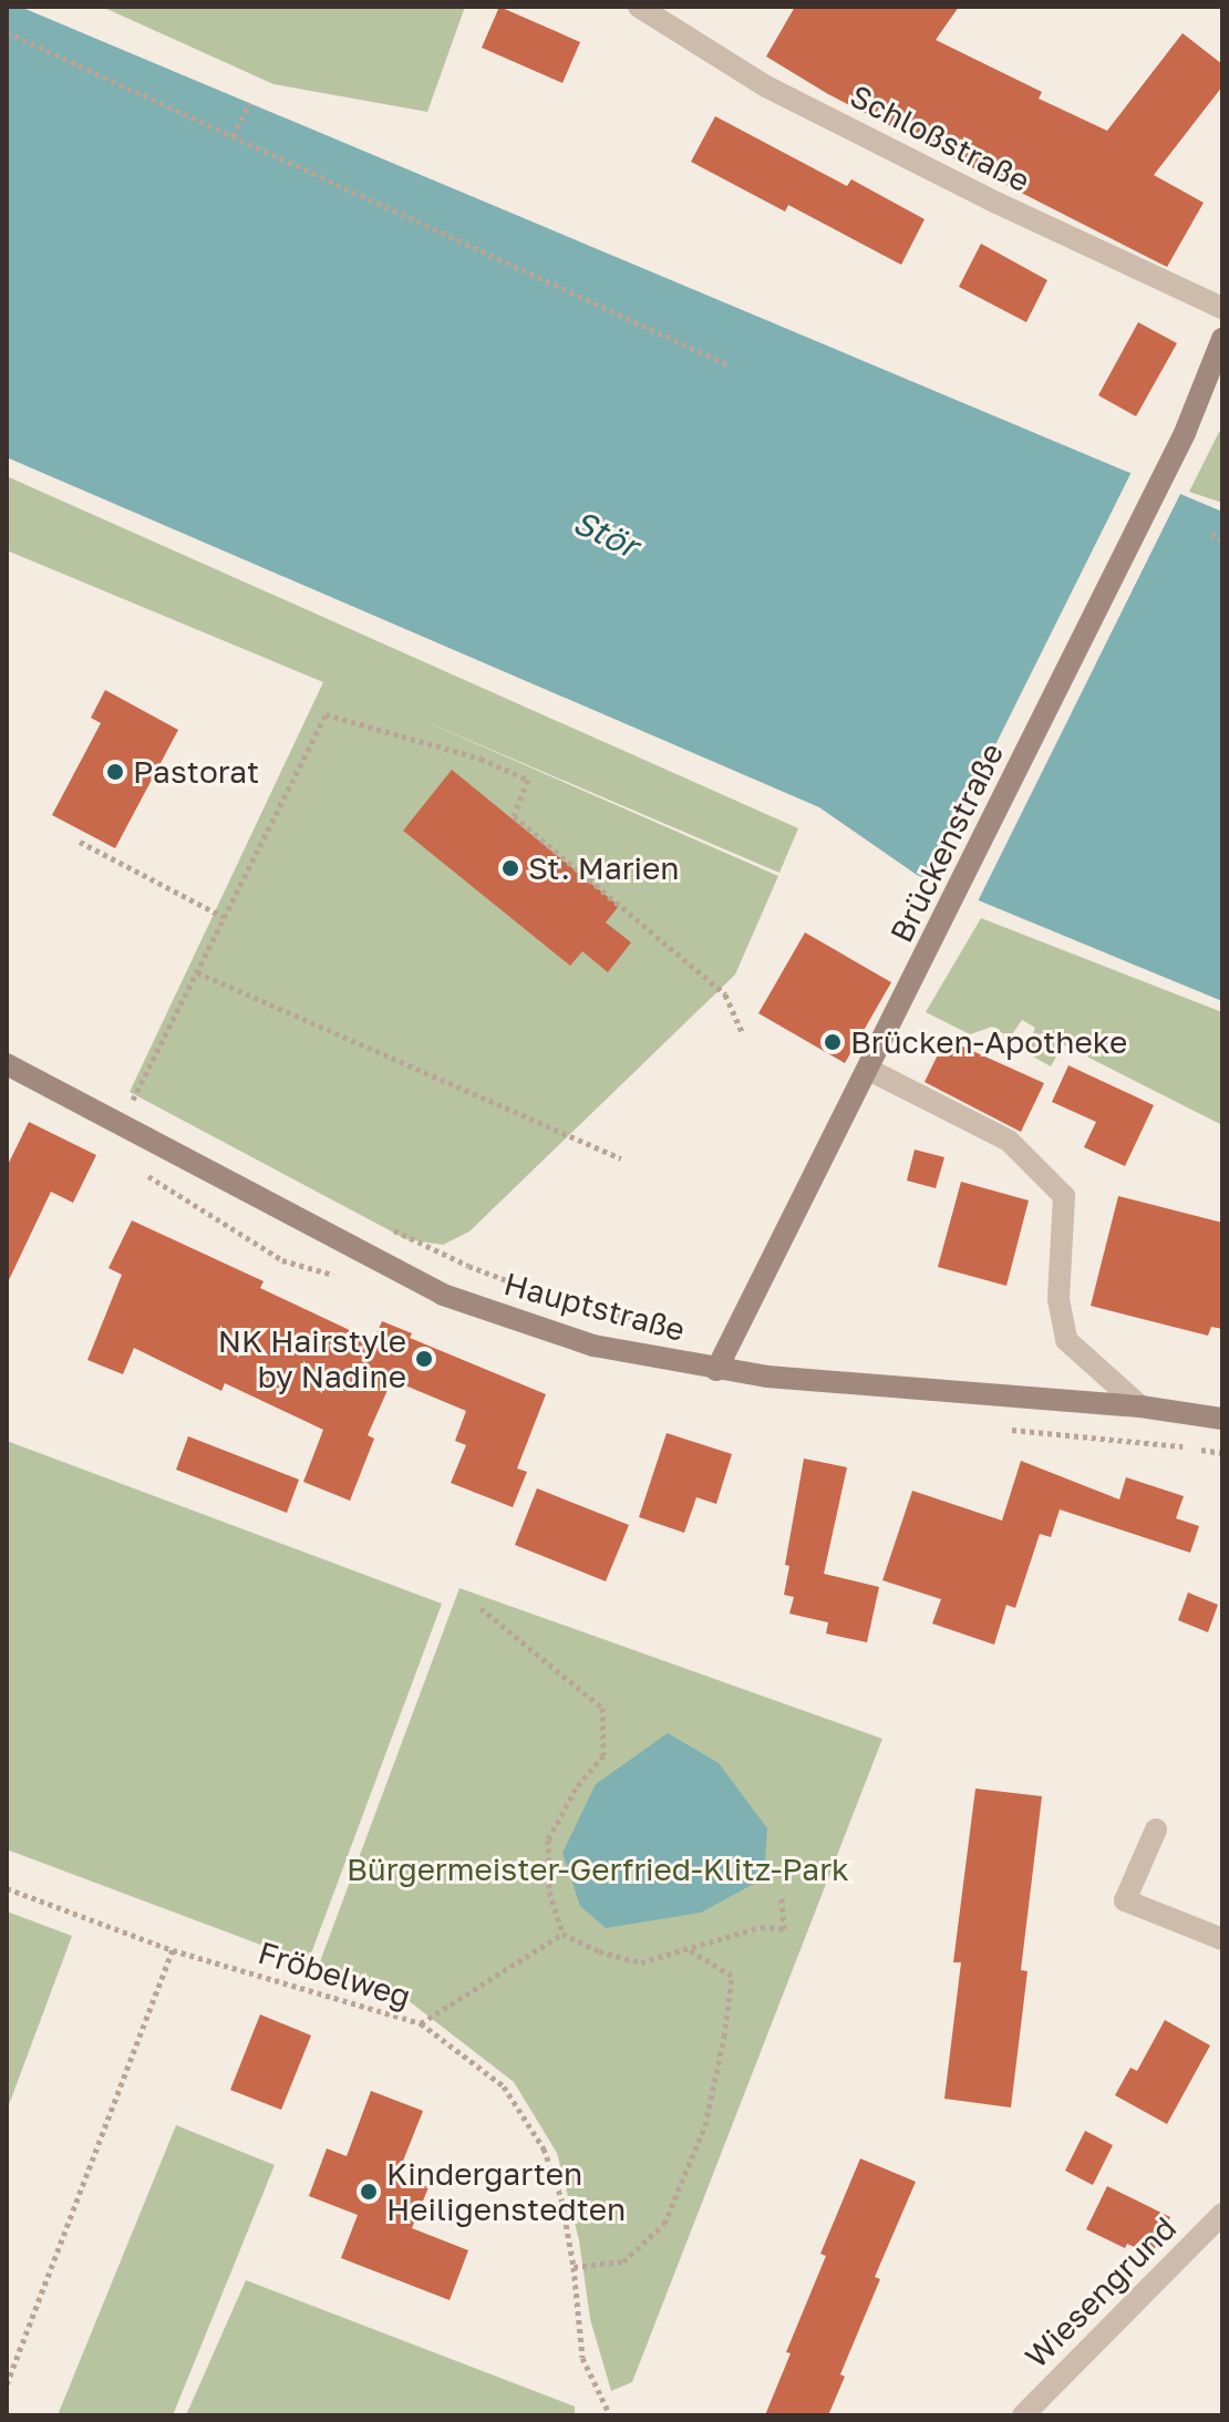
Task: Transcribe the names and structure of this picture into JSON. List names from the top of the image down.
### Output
{
  "streets": {
    "main road": ["Brückenstraße", "Hauptstraße"],
    "street": ["Schloßstraße", "Wiesengrund"],
    "path": ["Fröbelweg"]
  },
  "crossings": [
    ["Brückenstraße", "Hauptstraße"]
  ],
  "water": ["Stör"],
  "parks": ["Bürgermeister-Gerfried-Klitz-Park"],
  "places": [
    "Pastorat",
    "St. Marien",
    "Brücken-Apotheke",
    "NK Hairstyle by Nadine",
    "Kindergarten Heiligenstedten"
  ]
}
